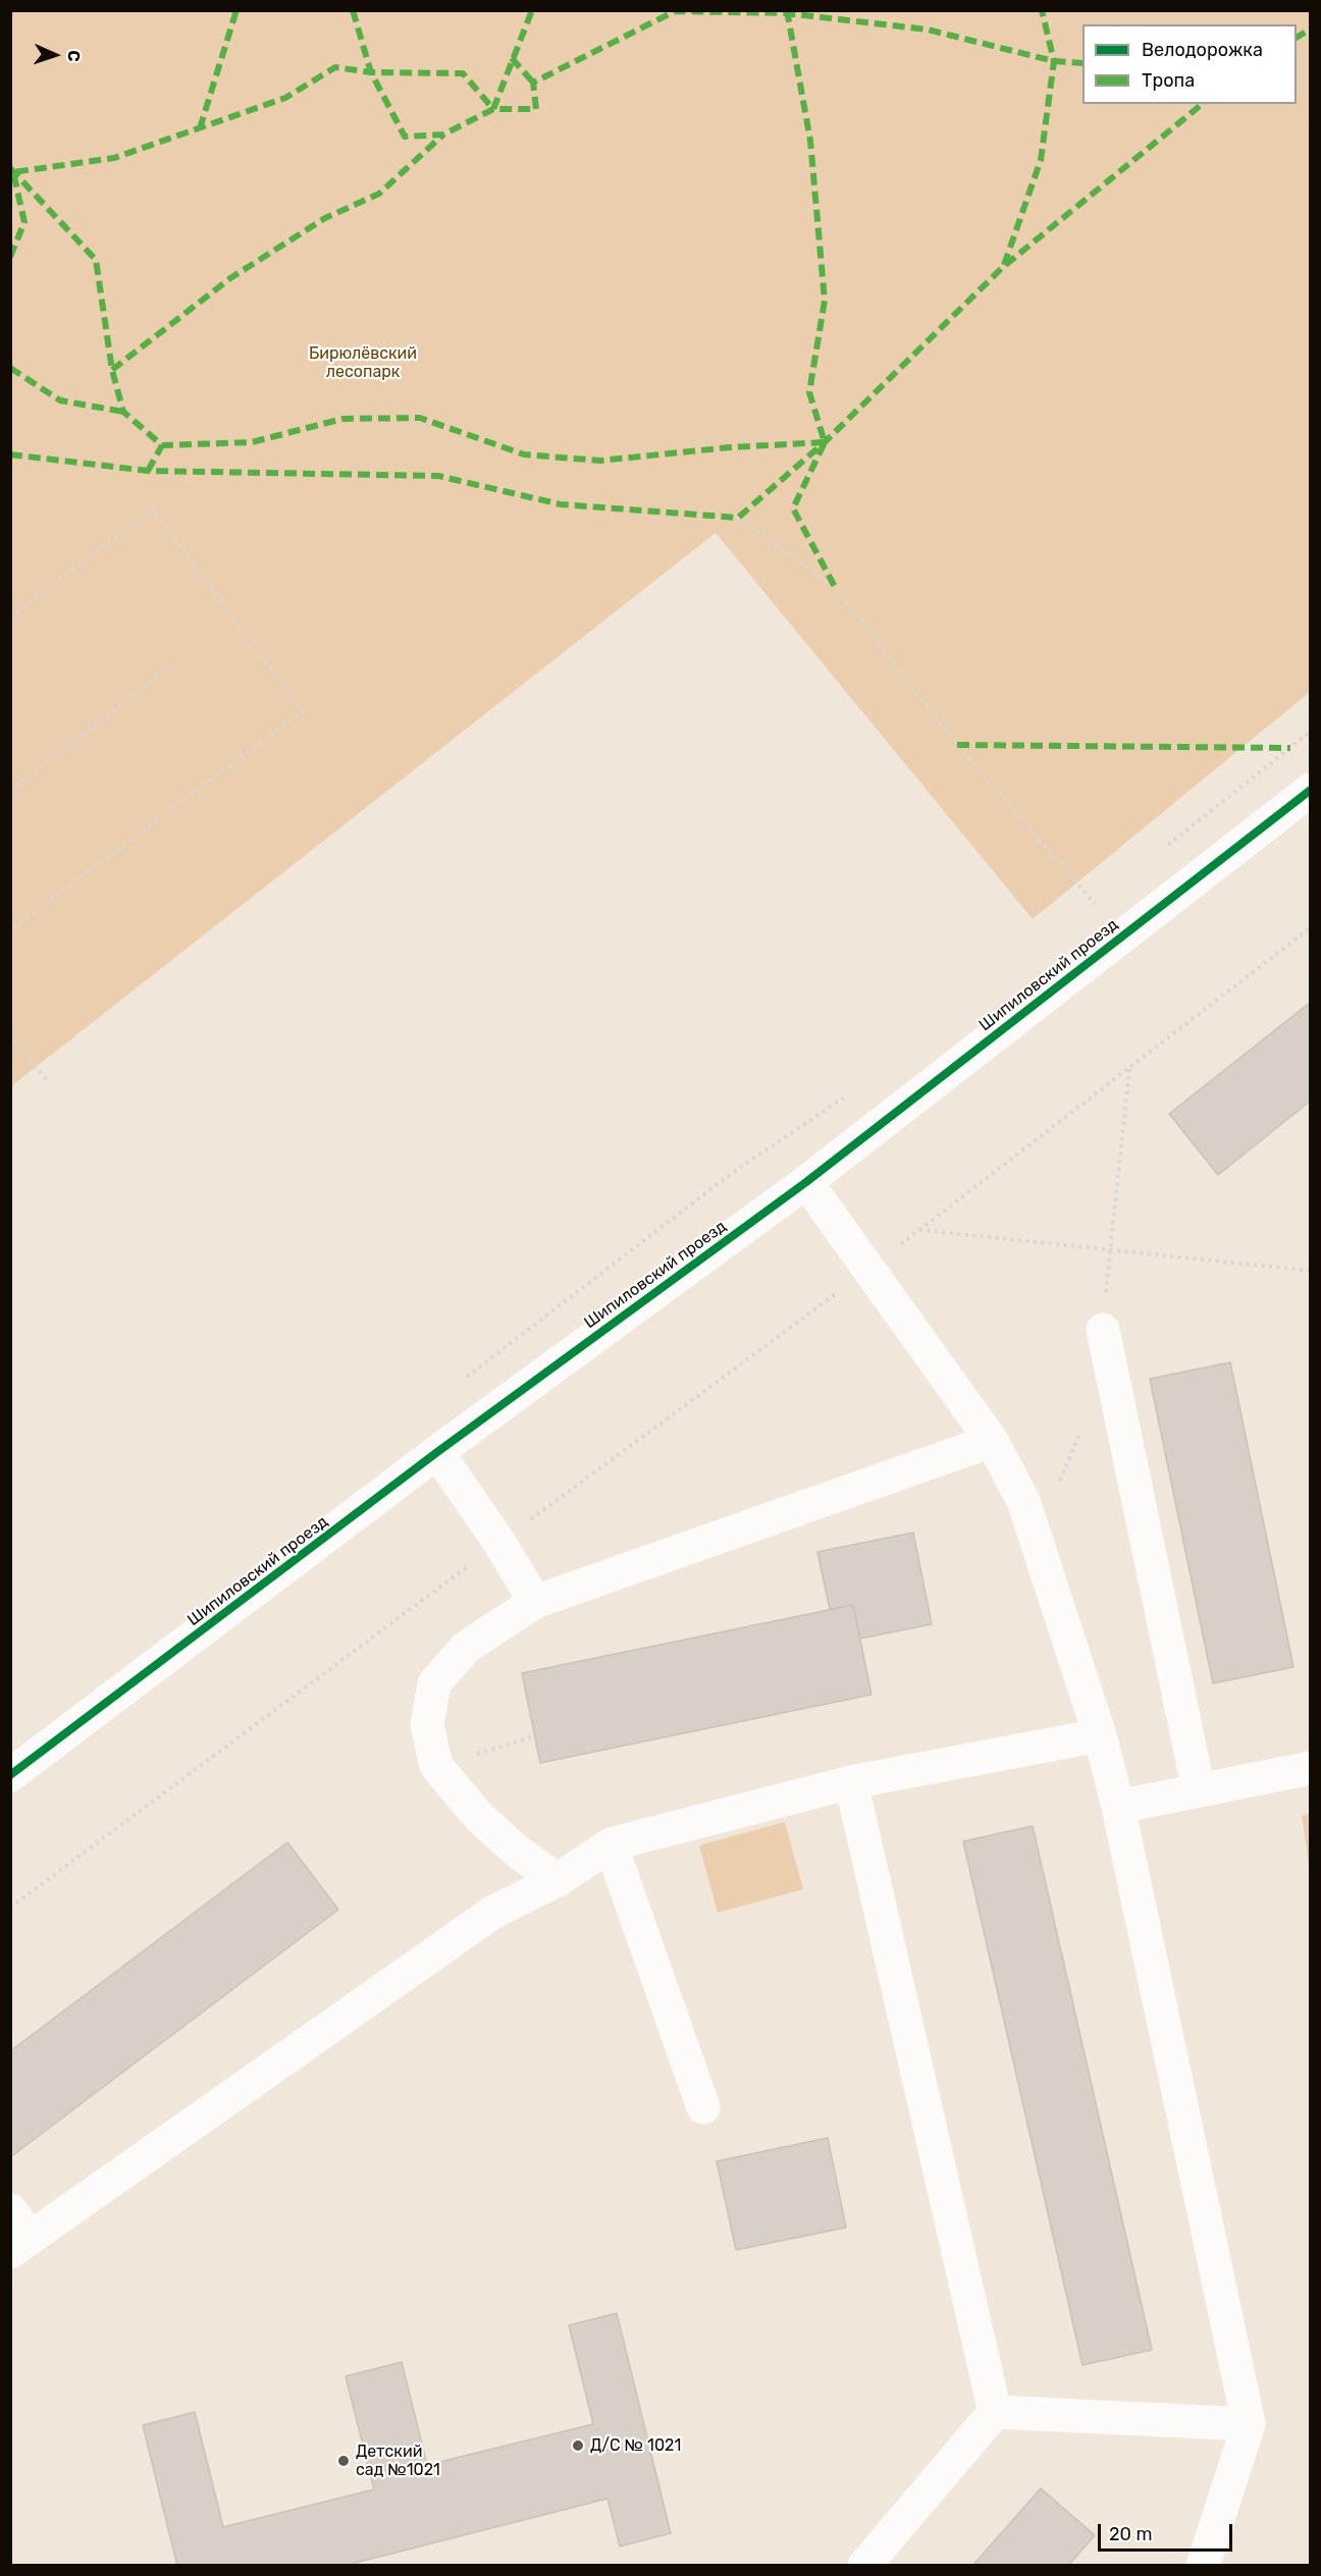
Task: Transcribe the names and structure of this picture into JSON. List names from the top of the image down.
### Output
{
  "streets": {
    "main road": ["Шипиловский проезд"]
  },
  "parks": ["Бирюлёвский лесопарк"],
  "places": ["Д/C № 1021", "Детский сад №1021"],
  "legend": ["Велодорожка", "Тропа"],
  "scale_bar": "20 m",
  "north": "right"
}
